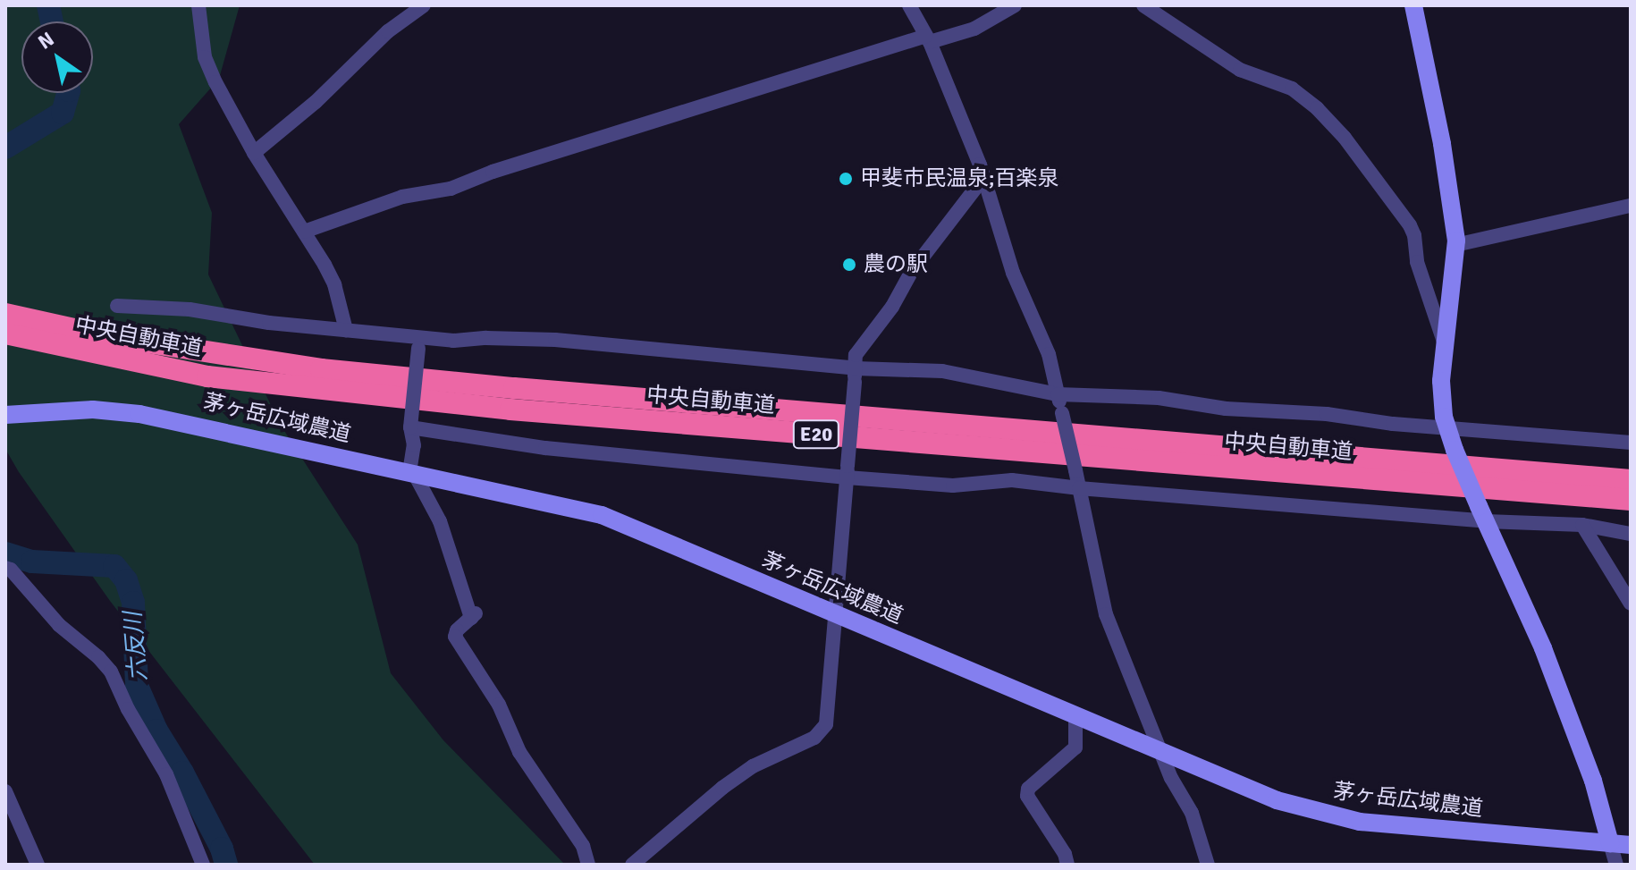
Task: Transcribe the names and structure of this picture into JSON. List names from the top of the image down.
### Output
{
  "streets": {
    "highway": ["中央自動車道", "E20"],
    "street": ["茅ヶ岳広域農道"]
  },
  "water": ["六反川"],
  "places": ["甲斐市民温泉;百楽泉", "農の駅"],
  "north": "top left"
}
